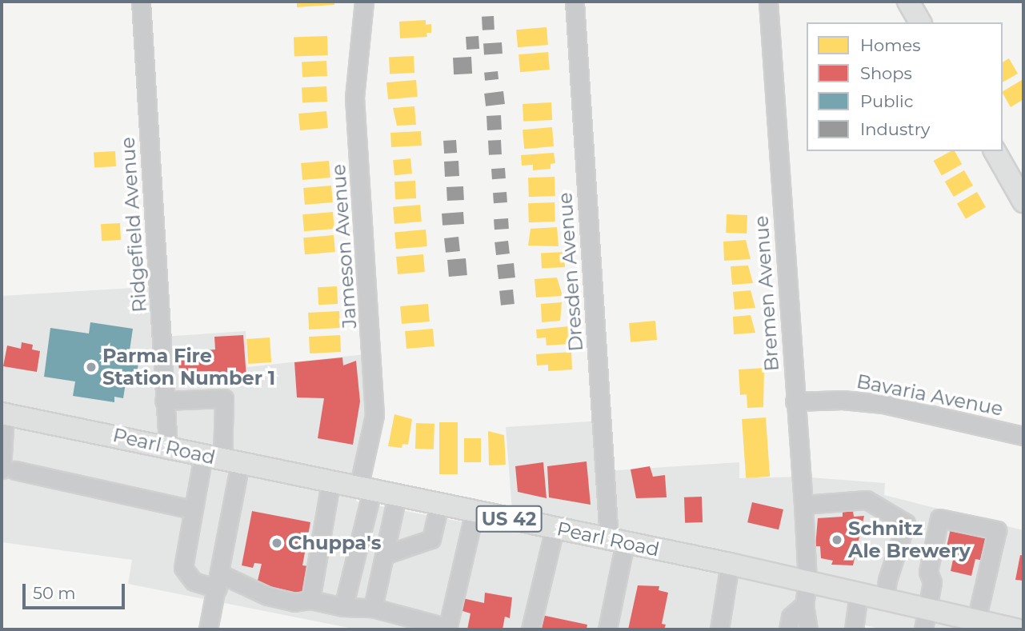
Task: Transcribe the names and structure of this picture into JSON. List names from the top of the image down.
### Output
{
  "streets": {
    "main road": ["Pearl Road", "US 42"],
    "street": [
      "Ridgefield Avenue",
      "Jameson Avenue",
      "Dresden Avenue",
      "Bremen Avenue",
      "Bavaria Avenue"
    ]
  },
  "crossings": [
    ["Ridgefield Avenue", "Pearl Road"],
    ["Jameson Avenue", "Pearl Road"],
    ["Dresden Avenue", "Pearl Road"],
    ["Bremen Avenue", "Bavaria Avenue"],
    ["Bremen Avenue", "Pearl Road"]
  ],
  "places": ["Parma Fire Station Number 1", "Schnitz Ale Brewery", "Chuppa's"],
  "legend": [
    "Homes",
    "Shops",
    "Public",
    "Industry"
  ],
  "scale_bar": "50 m"
}
